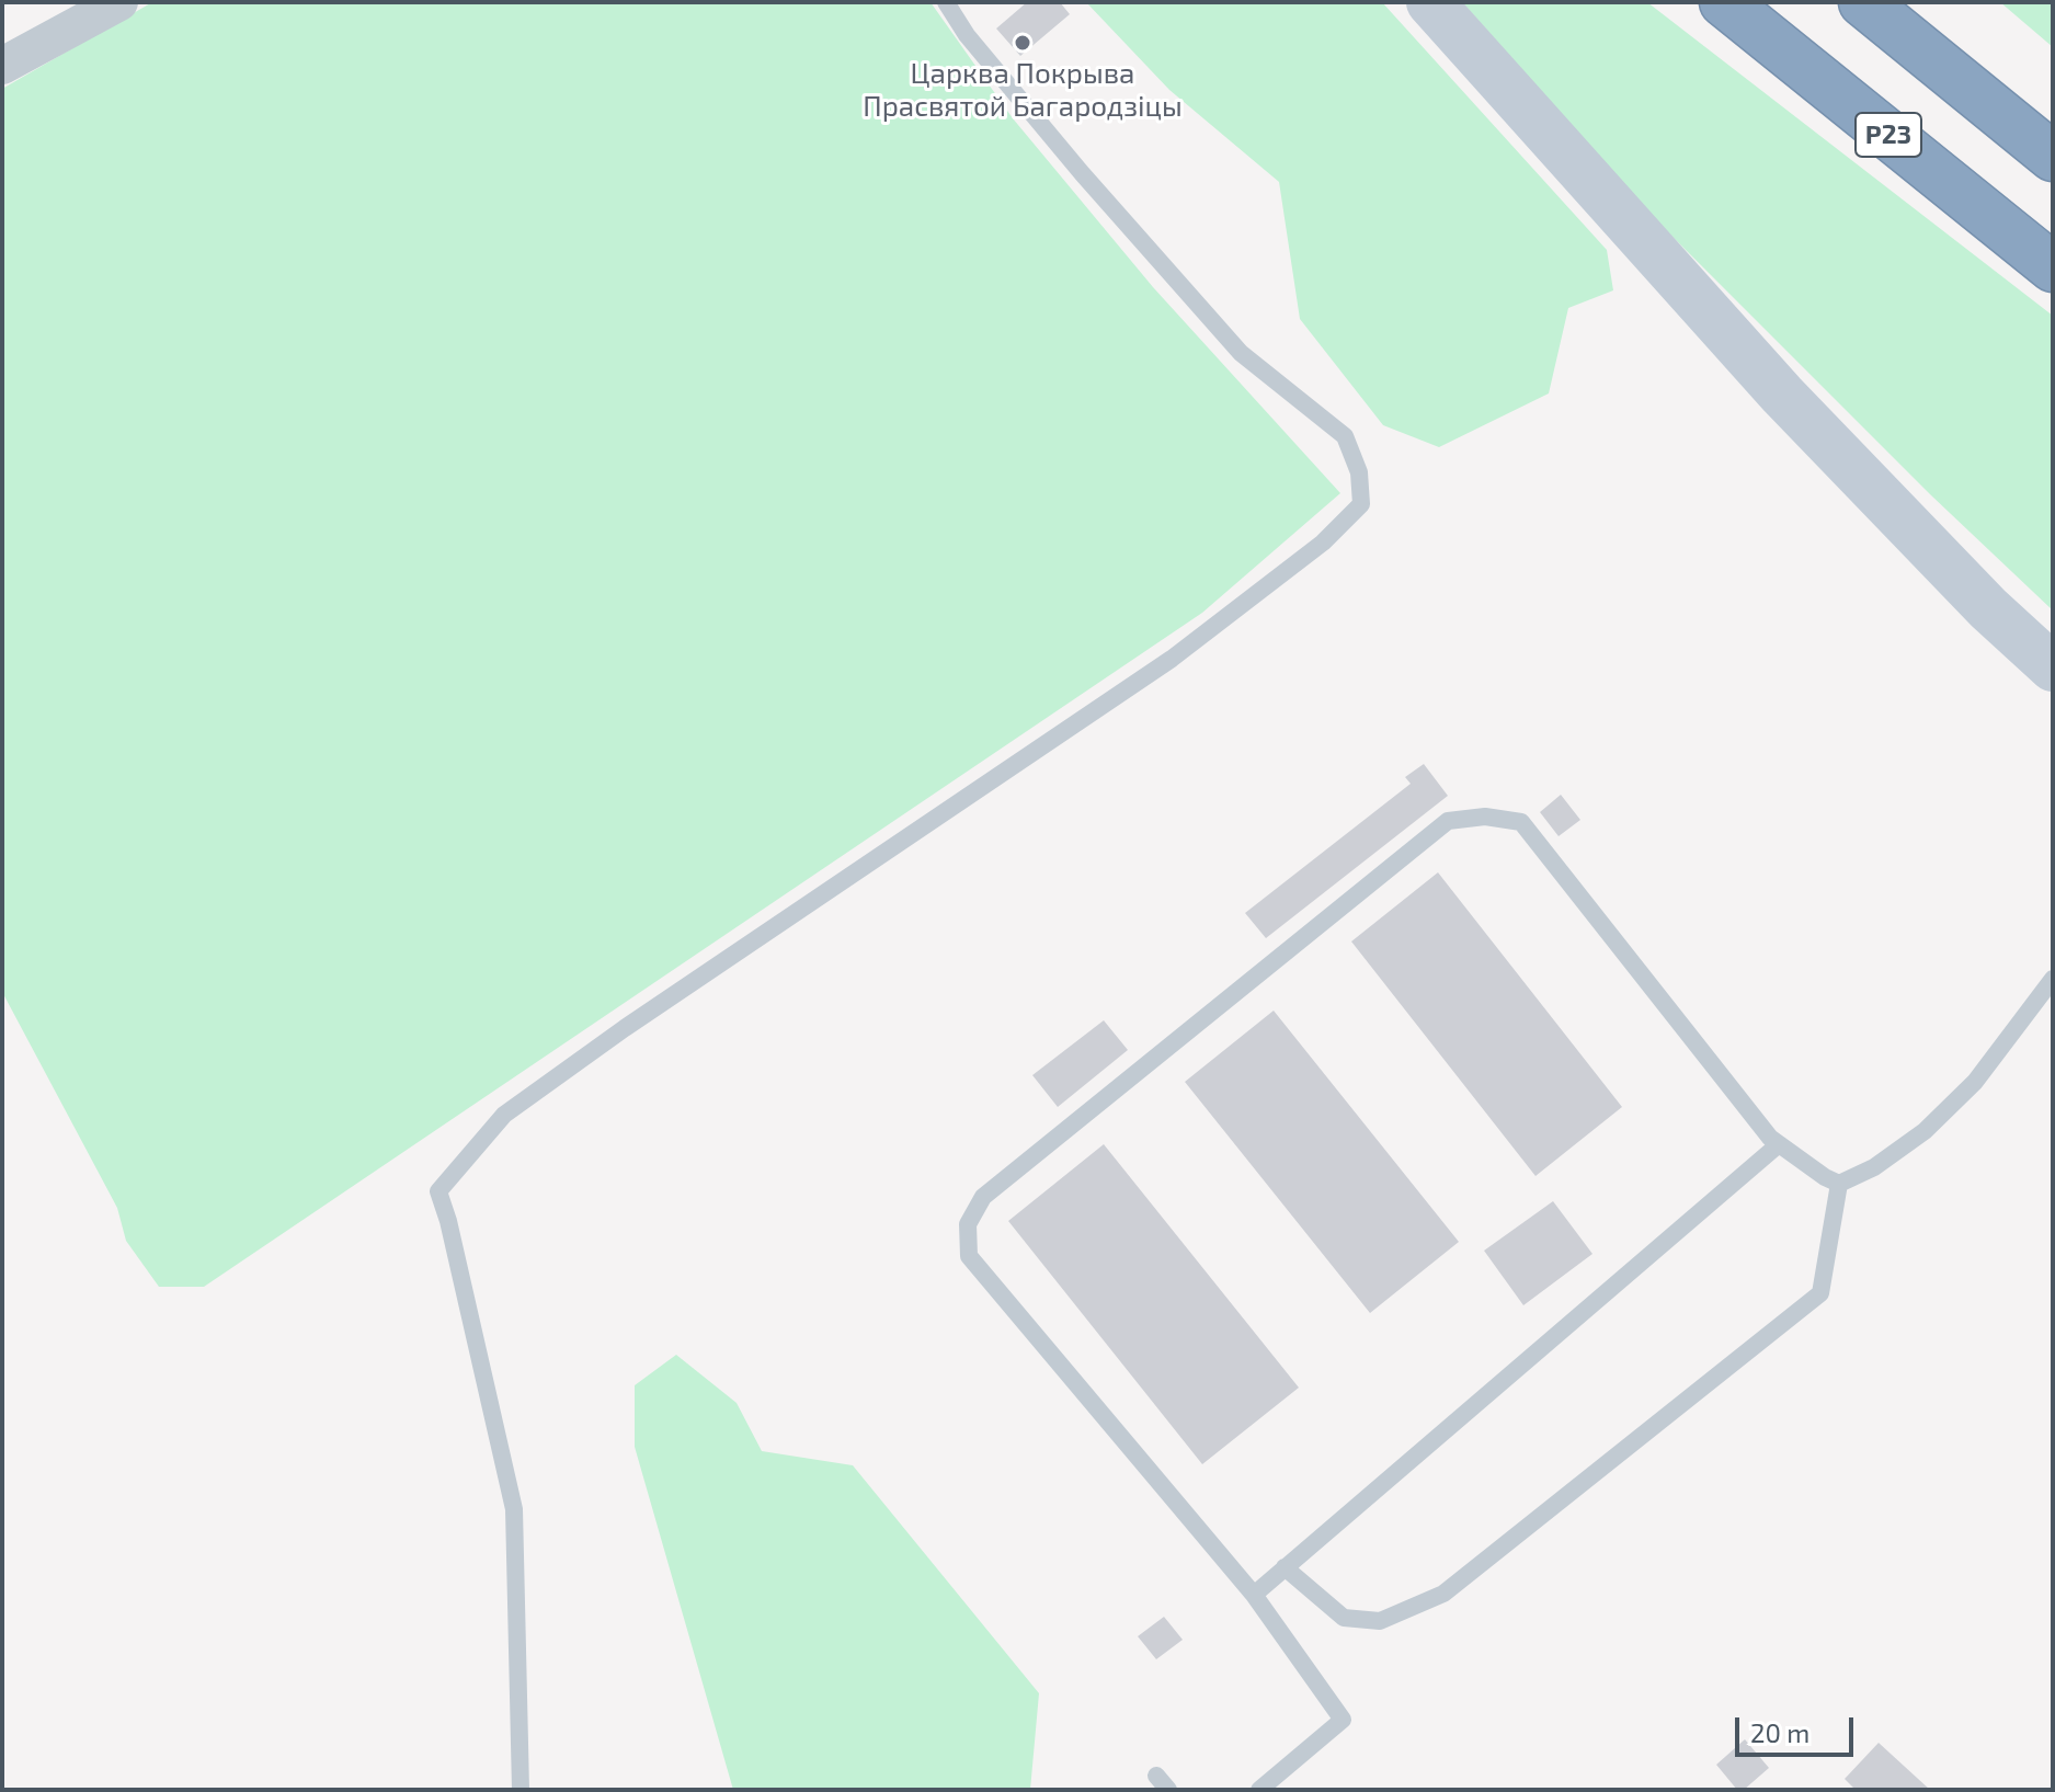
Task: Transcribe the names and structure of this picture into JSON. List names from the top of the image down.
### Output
{
  "streets": {
    "highway": ["Р23"]
  },
  "places": ["Царква Покрыва Прасвятой Багародзіцы"],
  "scale_bar": "20 m"
}
